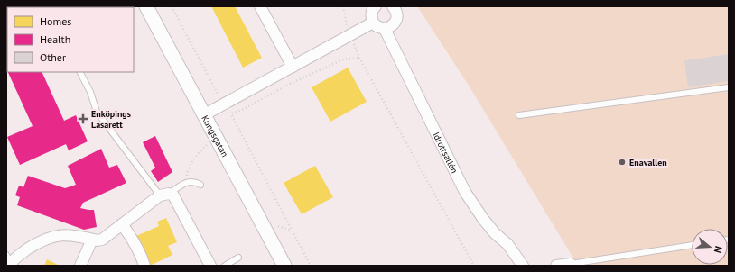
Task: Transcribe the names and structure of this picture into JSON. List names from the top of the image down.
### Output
{
  "streets": {
    "street": ["Kungsgatan", "Idrottsallén"]
  },
  "places": {
    "health": ["Enköpings Lasarett"],
    "other": ["Enavallen"]
  },
  "legend": ["Homes", "Health", "Other"],
  "north": "right"
}
